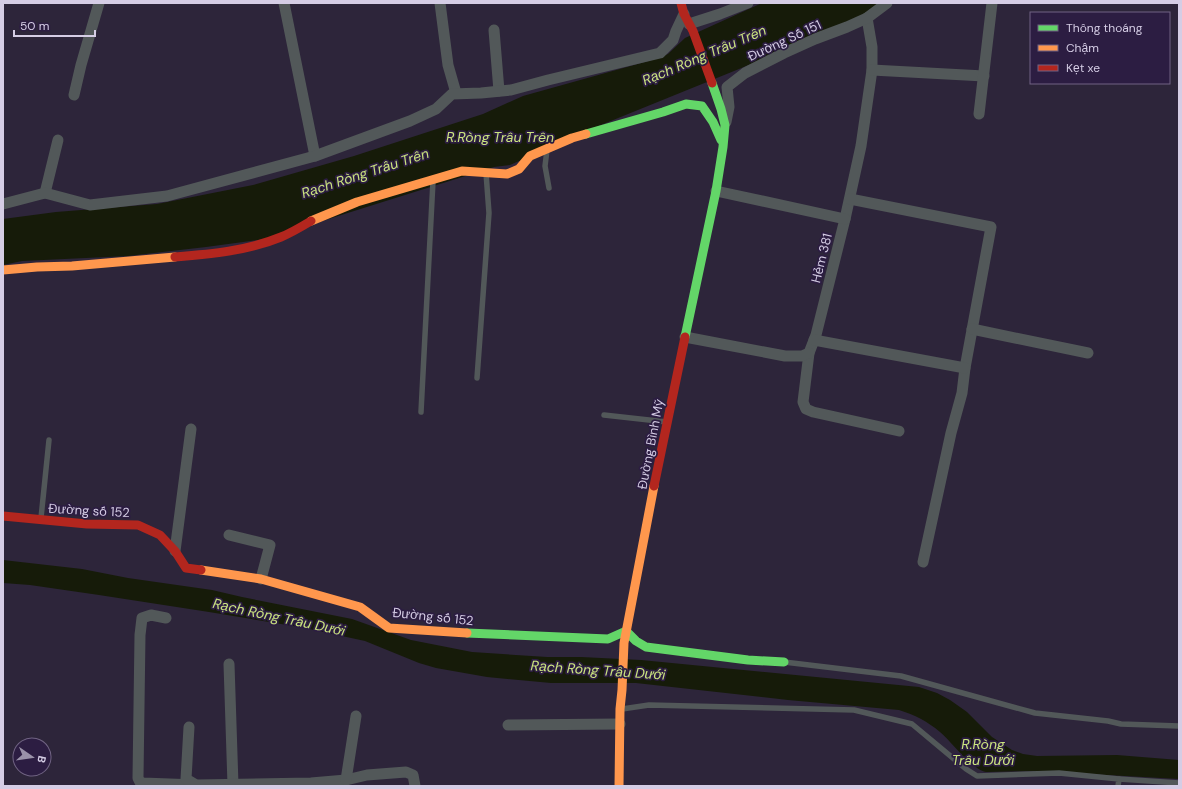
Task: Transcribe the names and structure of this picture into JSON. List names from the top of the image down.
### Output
{
  "streets": {
    "street": [
      "Đường Số 151",
      "Hẻm 381",
      "Đường Bình Mỹ",
      "Đường số 152"
    ]
  },
  "crossings": [
    ["Đường Số 151", "Hẻm 381"],
    ["Đường Số 151", "Đường Bình Mỹ"],
    ["Đường Bình Mỹ", "Đường số 152"]
  ],
  "water": [
    "Rạch Ròng Trâu Trên",
    "R.Ròng Trâu Trên",
    "Rạch Ròng Trâu Dưới",
    "R.Ròng Trâu Dưới"
  ],
  "legend": ["Thông thoáng", "Chậm", "Kẹt xe"],
  "scale_bar": "50 m",
  "north": "right"
}
